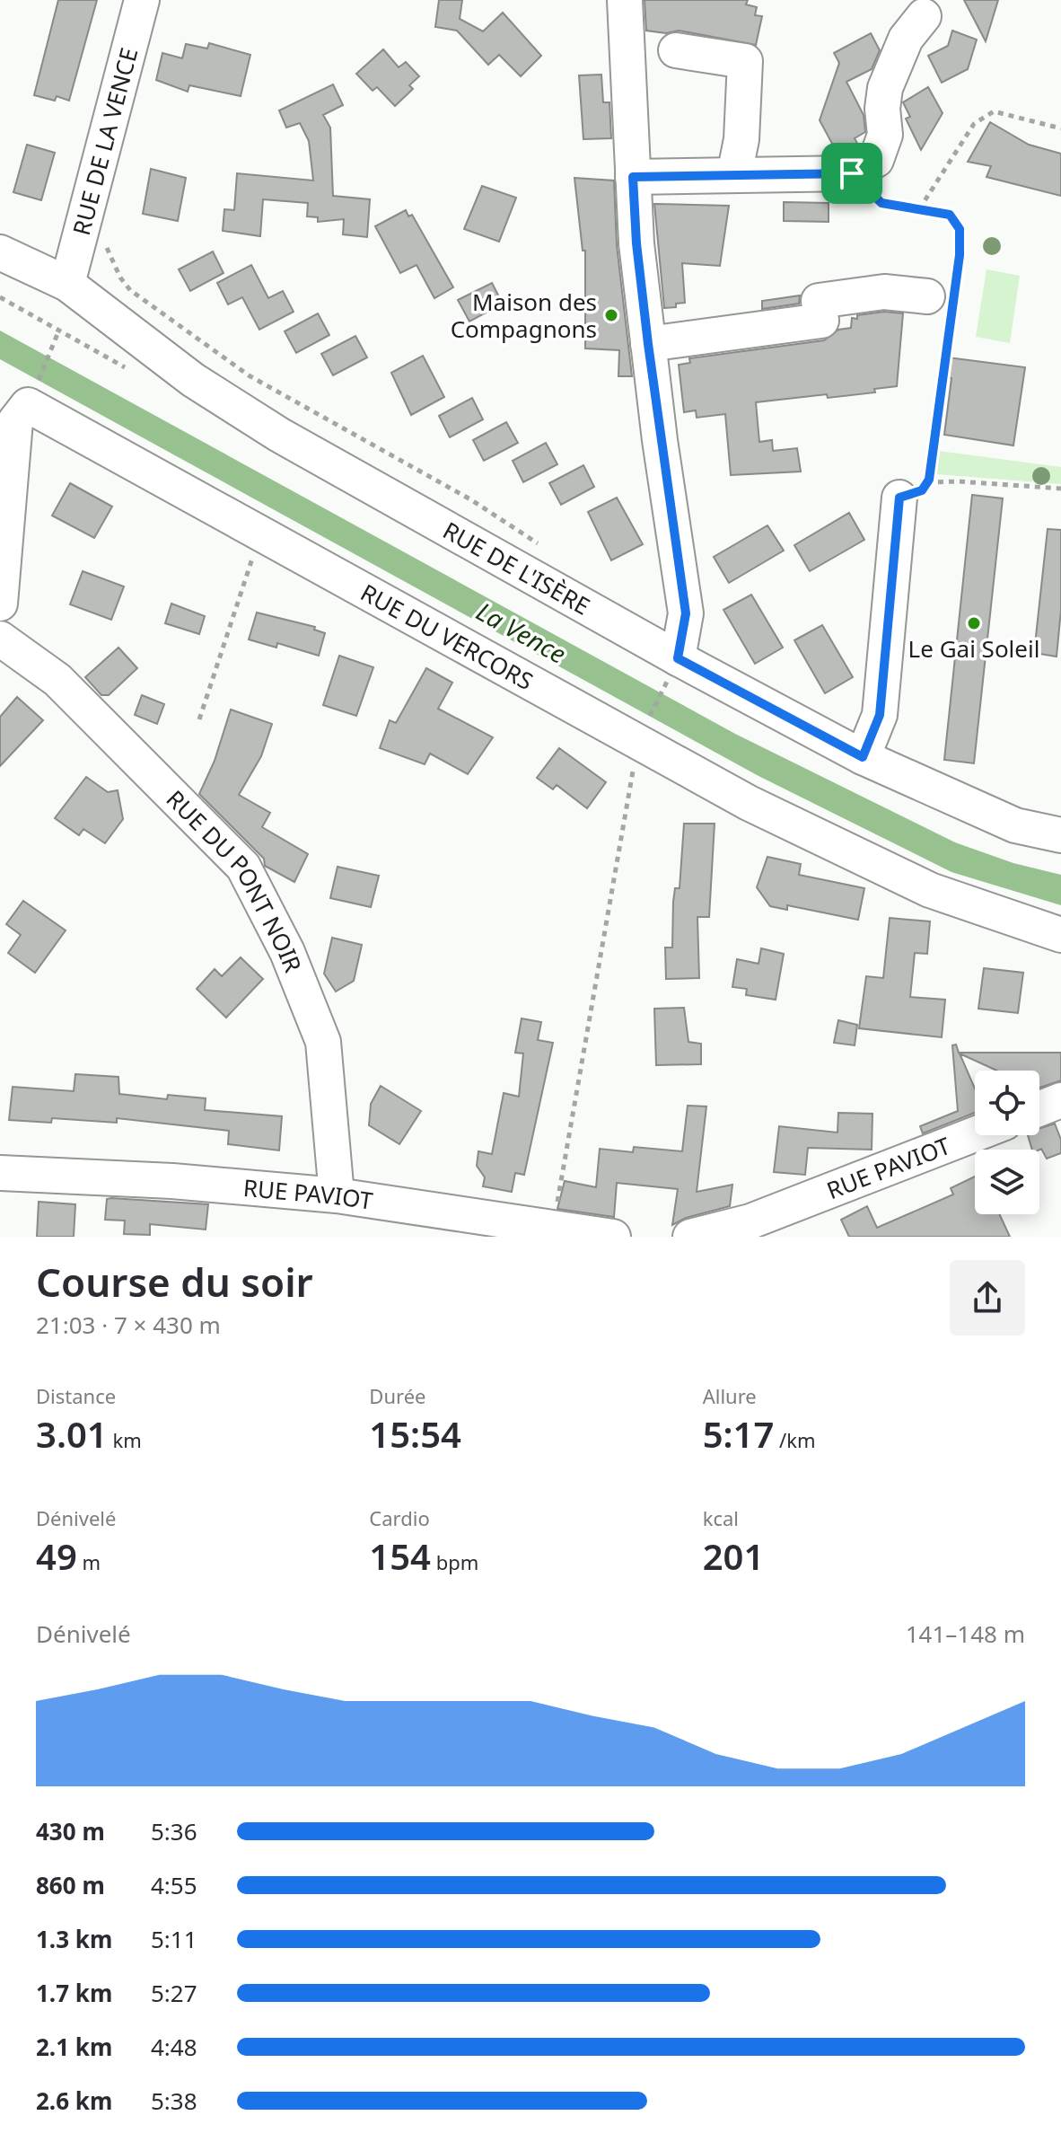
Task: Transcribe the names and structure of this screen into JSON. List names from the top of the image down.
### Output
{
  "streets": {
    "street": [
      "RUE DE LA VENCE",
      "RUE DE L'ISÈRE",
      "RUE DU VERCORS",
      "RUE DU PONT NOIR",
      "RUE PAVIOT"
    ]
  },
  "crossings": [
    ["RUE DE LA VENCE", "RUE DE L'ISÈRE"],
    ["RUE DU PONT NOIR", "RUE PAVIOT"]
  ],
  "water": ["La Vence"],
  "places": ["Maison des Compagnons", "Le Gai Soleil"],
  "page": {
    "heading": ["Course du soir", "21:03 · 7 × 430 m"],
    "stats": [
      ["Distance", "3.01 km"],
      ["Durée", "15:54"],
      ["Allure", "5:17 /km"],
      ["Dénivelé", "49 m"],
      ["Cardio", "154 bpm"],
      ["kcal", "201"]
    ],
    "chart": ["Dénivelé", "141–148 m"],
    "list": [
      {
        "name": "430 m",
        "note": "5:36"
      },
      {
        "name": "860 m",
        "note": "4:55"
      },
      {
        "name": "1.3 km",
        "note": "5:11"
      },
      {
        "name": "1.7 km",
        "note": "5:27"
      },
      {
        "name": "2.1 km",
        "note": "4:48"
      },
      {
        "name": "2.6 km",
        "note": "5:38"
      }
    ]
  }
}
